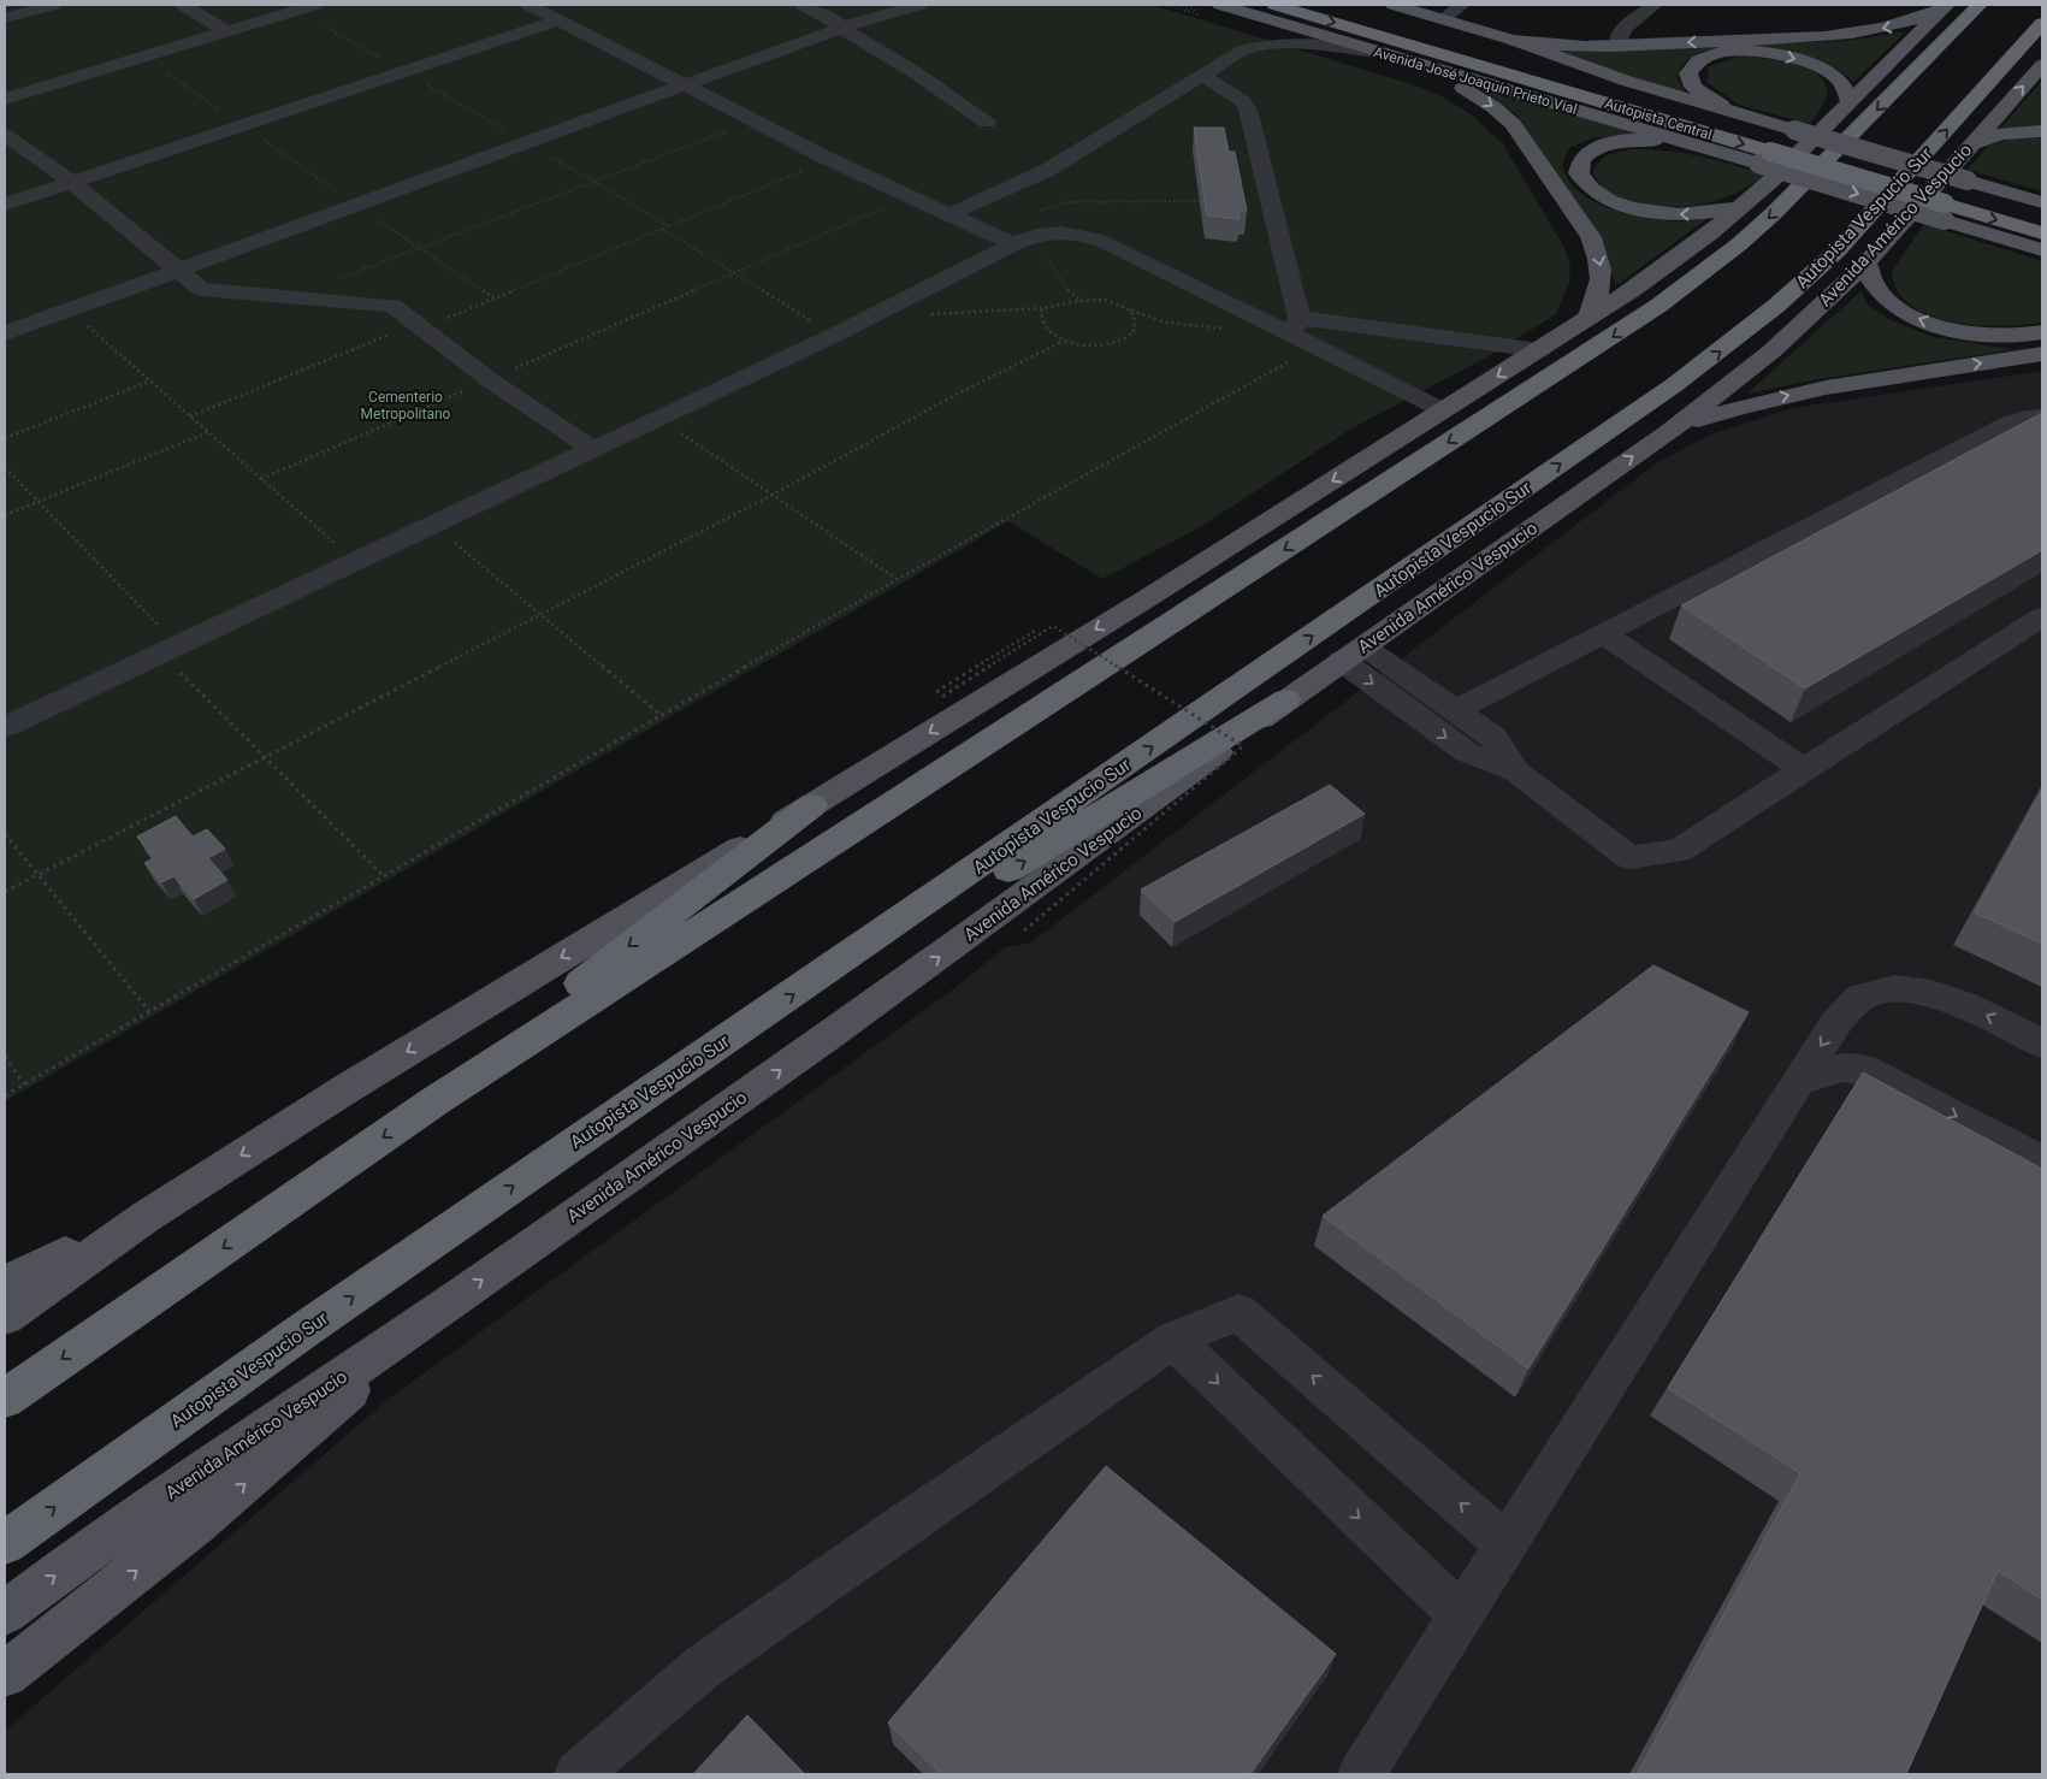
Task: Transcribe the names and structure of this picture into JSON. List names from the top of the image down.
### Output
{
  "streets": {
    "highway": ["Autopista Central", "Autopista Vespucio Sur"],
    "main road": ["Avenida José Joaquín Prieto Vial", "Avenida Américo Vespucio"]
  },
  "crossings": [
    ["Avenida José Joaquín Prieto Vial", "Autopista Central"]
  ],
  "parks": ["Cementerio Metropolitano"]
}
